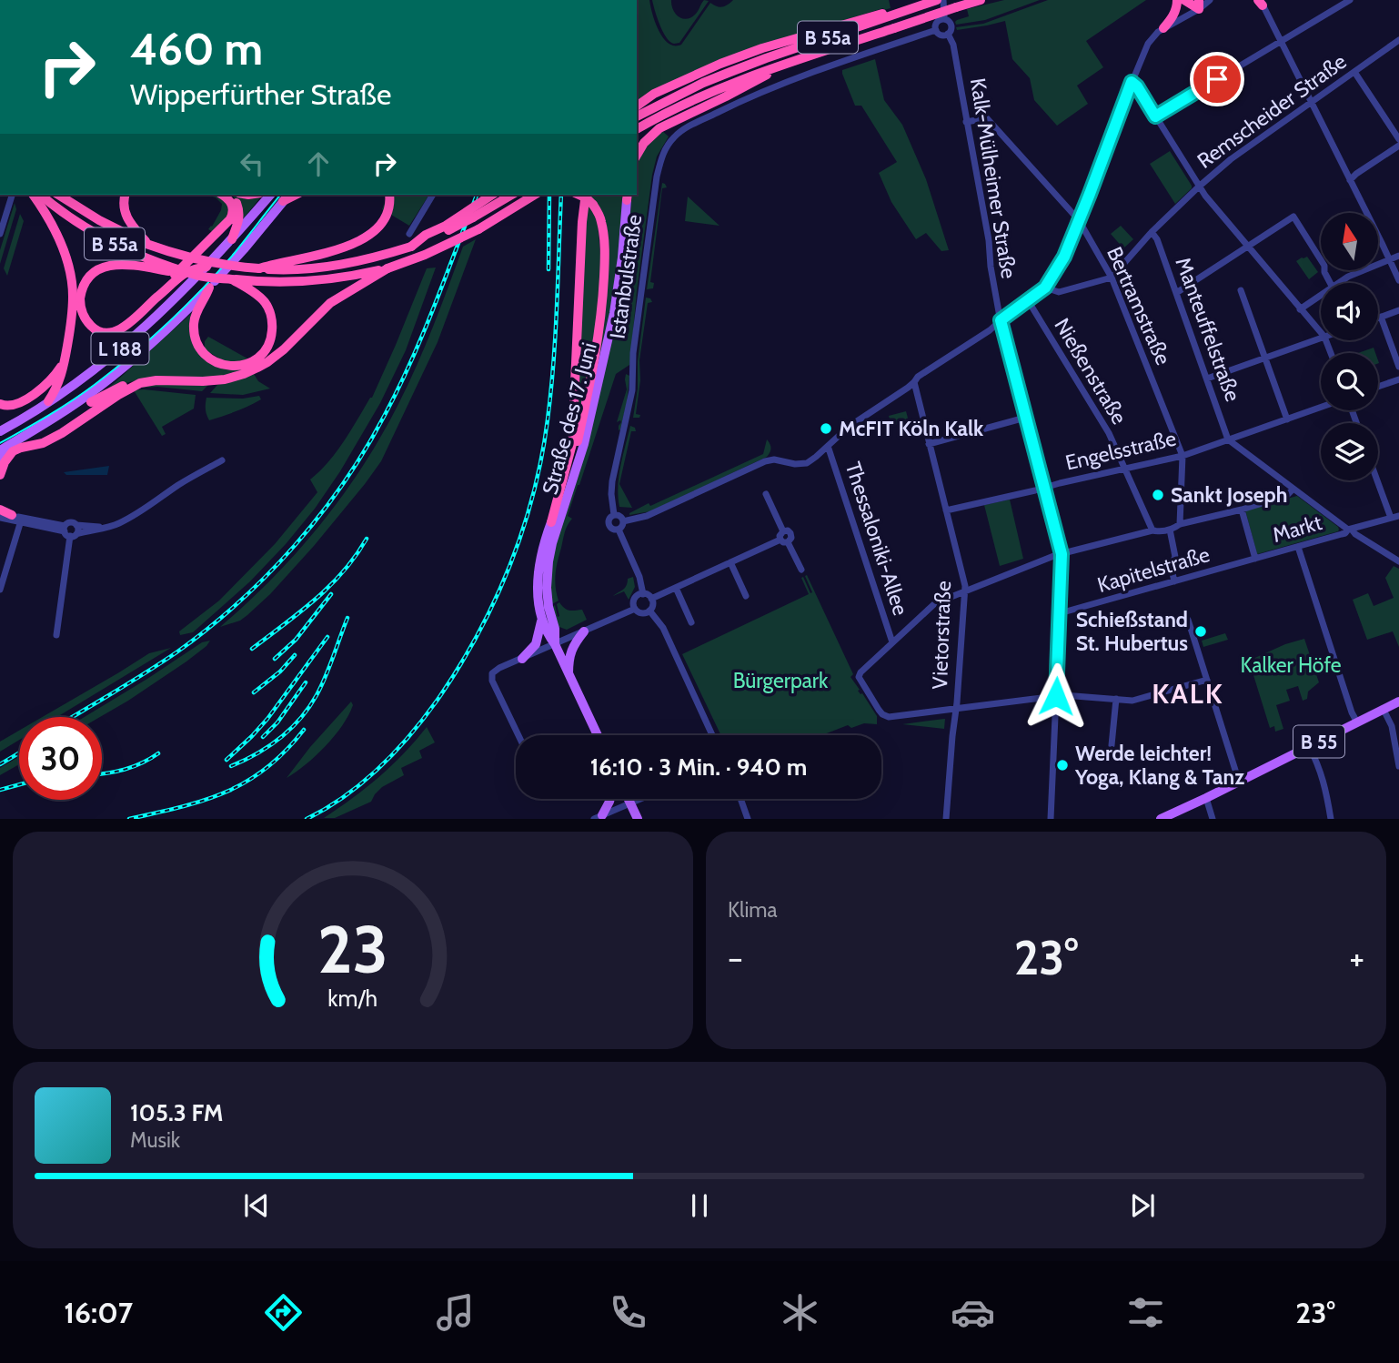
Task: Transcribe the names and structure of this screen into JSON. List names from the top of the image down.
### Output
{
  "streets": {
    "highway": ["B 55a"],
    "main road": ["L 188", "Straße des 17. Juni", "B 55"],
    "street": [
      "Remscheider Straße",
      "Kalk-Mülheimer Straße",
      "Istanbulstraße",
      "Bertramstraße",
      "Manteuffelstraße",
      "Nießenstraße",
      "Engelsstraße",
      "Markt",
      "Thessaloniki-Allee",
      "Kapitelstraße",
      "Vietorstraße"
    ]
  },
  "crossings": [
    ["Remscheider Straße", "Bertramstraße"],
    ["Remscheider Straße", "Manteuffelstraße"],
    ["Kalk-Mülheimer Straße", "Istanbulstraße"],
    ["Kalk-Mülheimer Straße", "Bertramstraße"],
    ["Kalk-Mülheimer Straße", "Engelsstraße"],
    ["Kalk-Mülheimer Straße", "Kapitelstraße"],
    ["Bertramstraße", "Engelsstraße"],
    ["Manteuffelstraße", "Engelsstraße"],
    ["Nießenstraße", "Engelsstraße"],
    ["Engelsstraße", "Vietorstraße"],
    ["Markt", "Kapitelstraße"]
  ],
  "districts": ["KALK"],
  "parks": ["Kalker Höfe", "Bürgerpark"],
  "places": [
    "McFIT Köln Kalk",
    "Sankt Joseph",
    "Schießstand St. Hubertus",
    "Werde leichter! Yoga, Klang & Tanz"
  ],
  "north": "top",
  "page": {
    "turn": ["460 m", "Wipperfürther Straße"],
    "limit": "30",
    "trip": "16:10 · 3 Min. · 940 m",
    "tile": "Klima",
    "heat": ["−", "23°", "+"],
    "song": ["105.3 FM", "Musik"],
    "tabs": ["16:07", "23°"],
    "gauge": ["23", "km/h"]
  }
}
